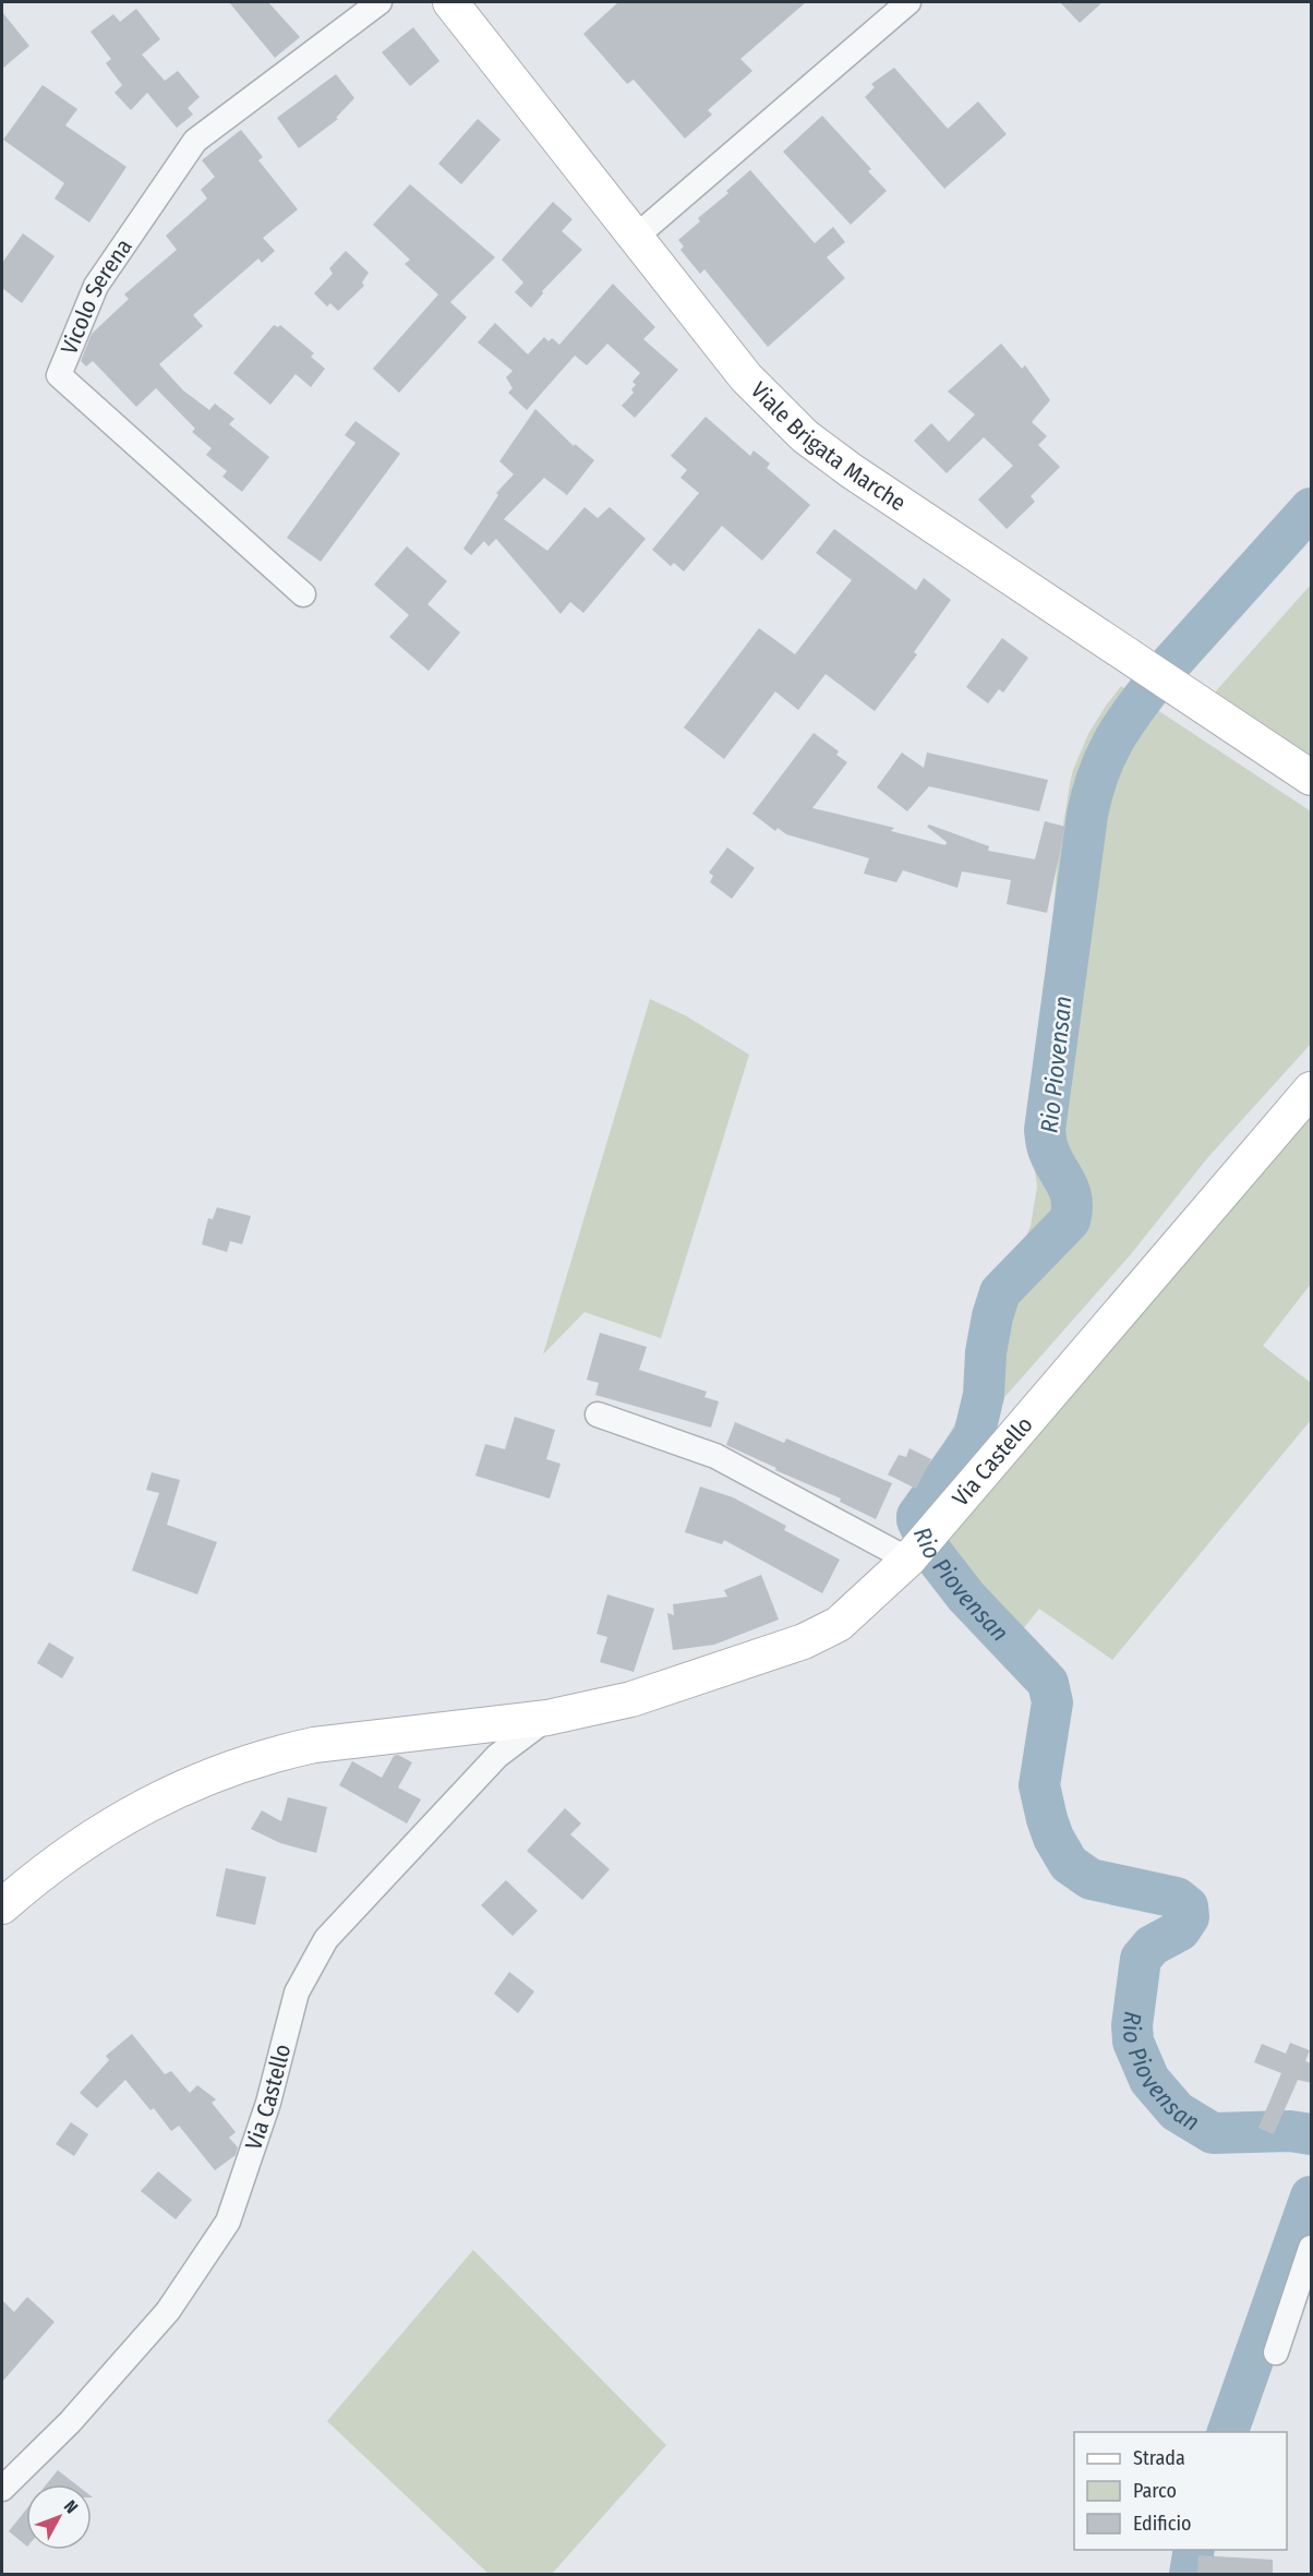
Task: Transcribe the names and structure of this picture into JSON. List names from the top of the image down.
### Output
{
  "streets": {
    "street": ["Vicolo Serena", "Viale Brigata Marche", "Via Castello"]
  },
  "water": ["Rio Piovensan"],
  "legend": ["Strada", "Parco", "Edificio"],
  "north": "top right"
}
